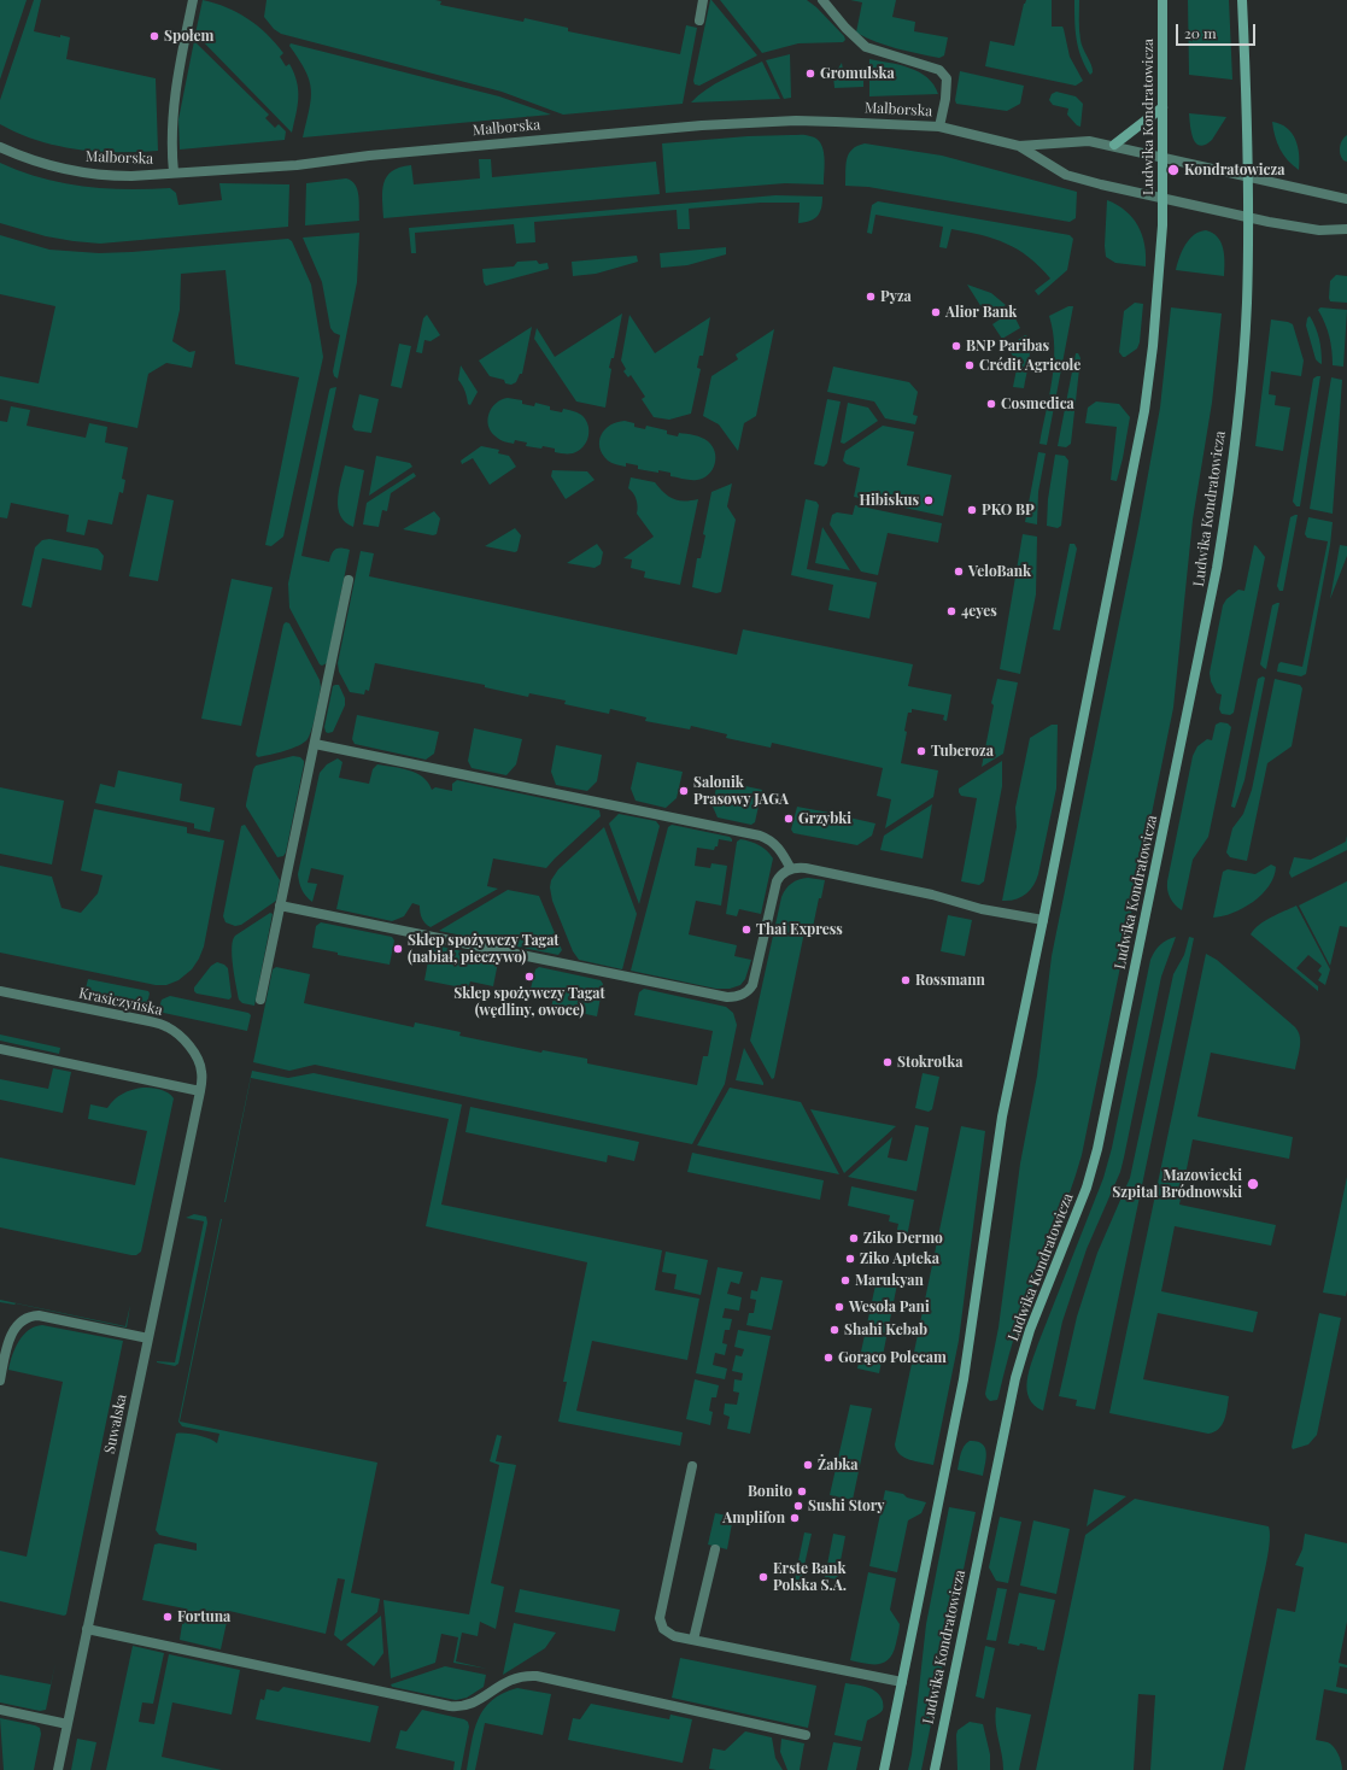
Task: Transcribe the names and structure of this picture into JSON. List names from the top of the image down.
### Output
{
  "streets": {
    "main road": ["Ludwika Kondratowicza"],
    "street": ["Malborska", "Krasiczyńska", "Suwalska"]
  },
  "crossings": [
    ["Malborska", "Ludwika Kondratowicza"],
    ["Krasiczyńska", "Suwalska"]
  ],
  "places": [
    "Społem",
    "Gromulska",
    "Kondratowicza",
    "Pyza",
    "Alior Bank",
    "BNP Paribas",
    "Crédit Agricole",
    "Cosmedica",
    "Hibiskus",
    "PKO BP",
    "VeloBank",
    "4eyes",
    "Tuberoza",
    "Salonik Prasowy JAGA",
    "Grzybki",
    "Thai Express",
    "Sklep spożywczy Tagat (nabiał, pieczywo)",
    "Sklep spożywczy Tagat (wędliny, owoce)",
    "Rossmann",
    "Stokrotka",
    "Mazowiecki Szpital Bródnowski",
    "Ziko Dermo",
    "Ziko Apteka",
    "Marukyan",
    "Wesoła Pani",
    "Shahi Kebab",
    "Gorąco Polecam",
    "Żabka",
    "Bonito",
    "Sushi Story",
    "Amplifon",
    "Erste Bank Polska S.A.",
    "Fortuna"
  ],
  "scale_bar": "20 m"
}
